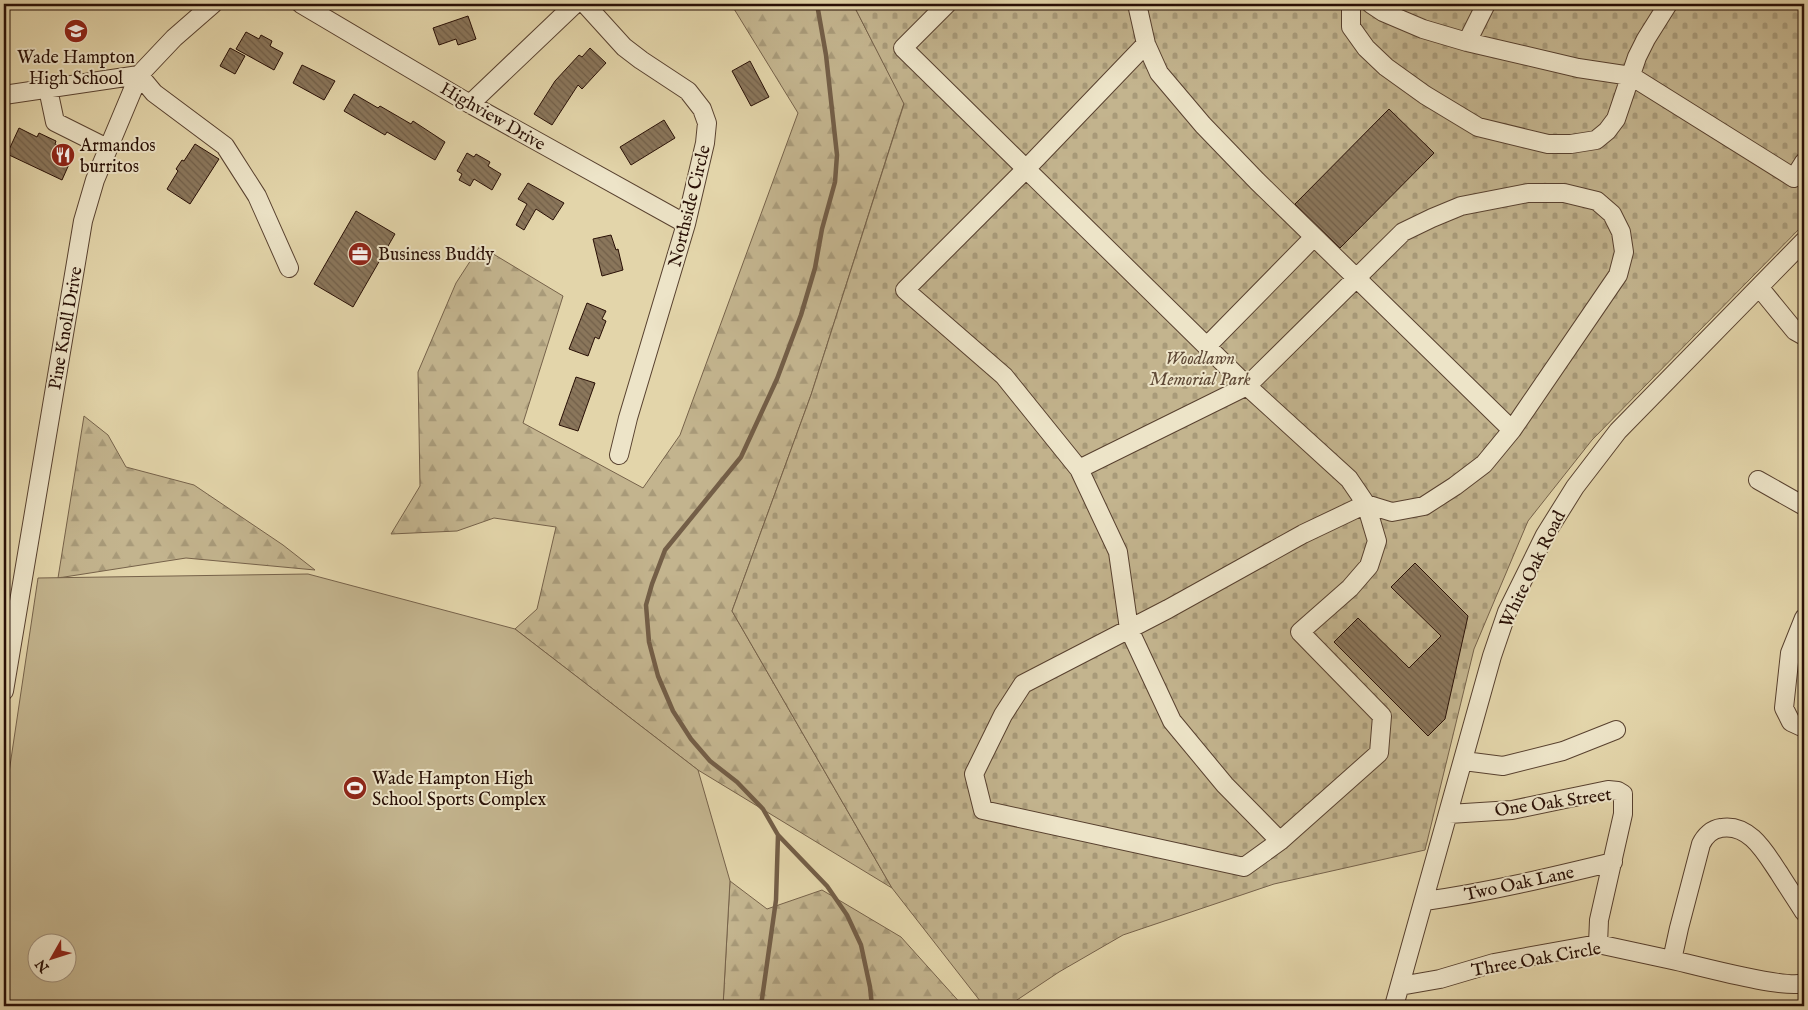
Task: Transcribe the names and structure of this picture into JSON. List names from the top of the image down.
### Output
{
  "streets": {
    "street": [
      "Highview Drive",
      "Northside Circle",
      "Pine Knoll Drive",
      "White Oak Road",
      "One Oak Street",
      "Two Oak Lane",
      "Three Oak Circle"
    ]
  },
  "crossings": [
    ["Highview Drive", "Northside Circle"],
    ["White Oak Road", "One Oak Street"],
    ["White Oak Road", "Two Oak Lane"],
    ["White Oak Road", "Three Oak Circle"],
    ["One Oak Street", "Two Oak Lane"],
    ["One Oak Street", "Three Oak Circle"]
  ],
  "parks": ["Woodlawn Memorial Park"],
  "places": {
    "school or university": ["Wade Hampton High School"],
    "restaurant": ["Armandos burritos"],
    "office": ["Business Buddy"],
    "sports": ["Wade Hampton High School Sports Complex"]
  },
  "north": "bottom left"
}
